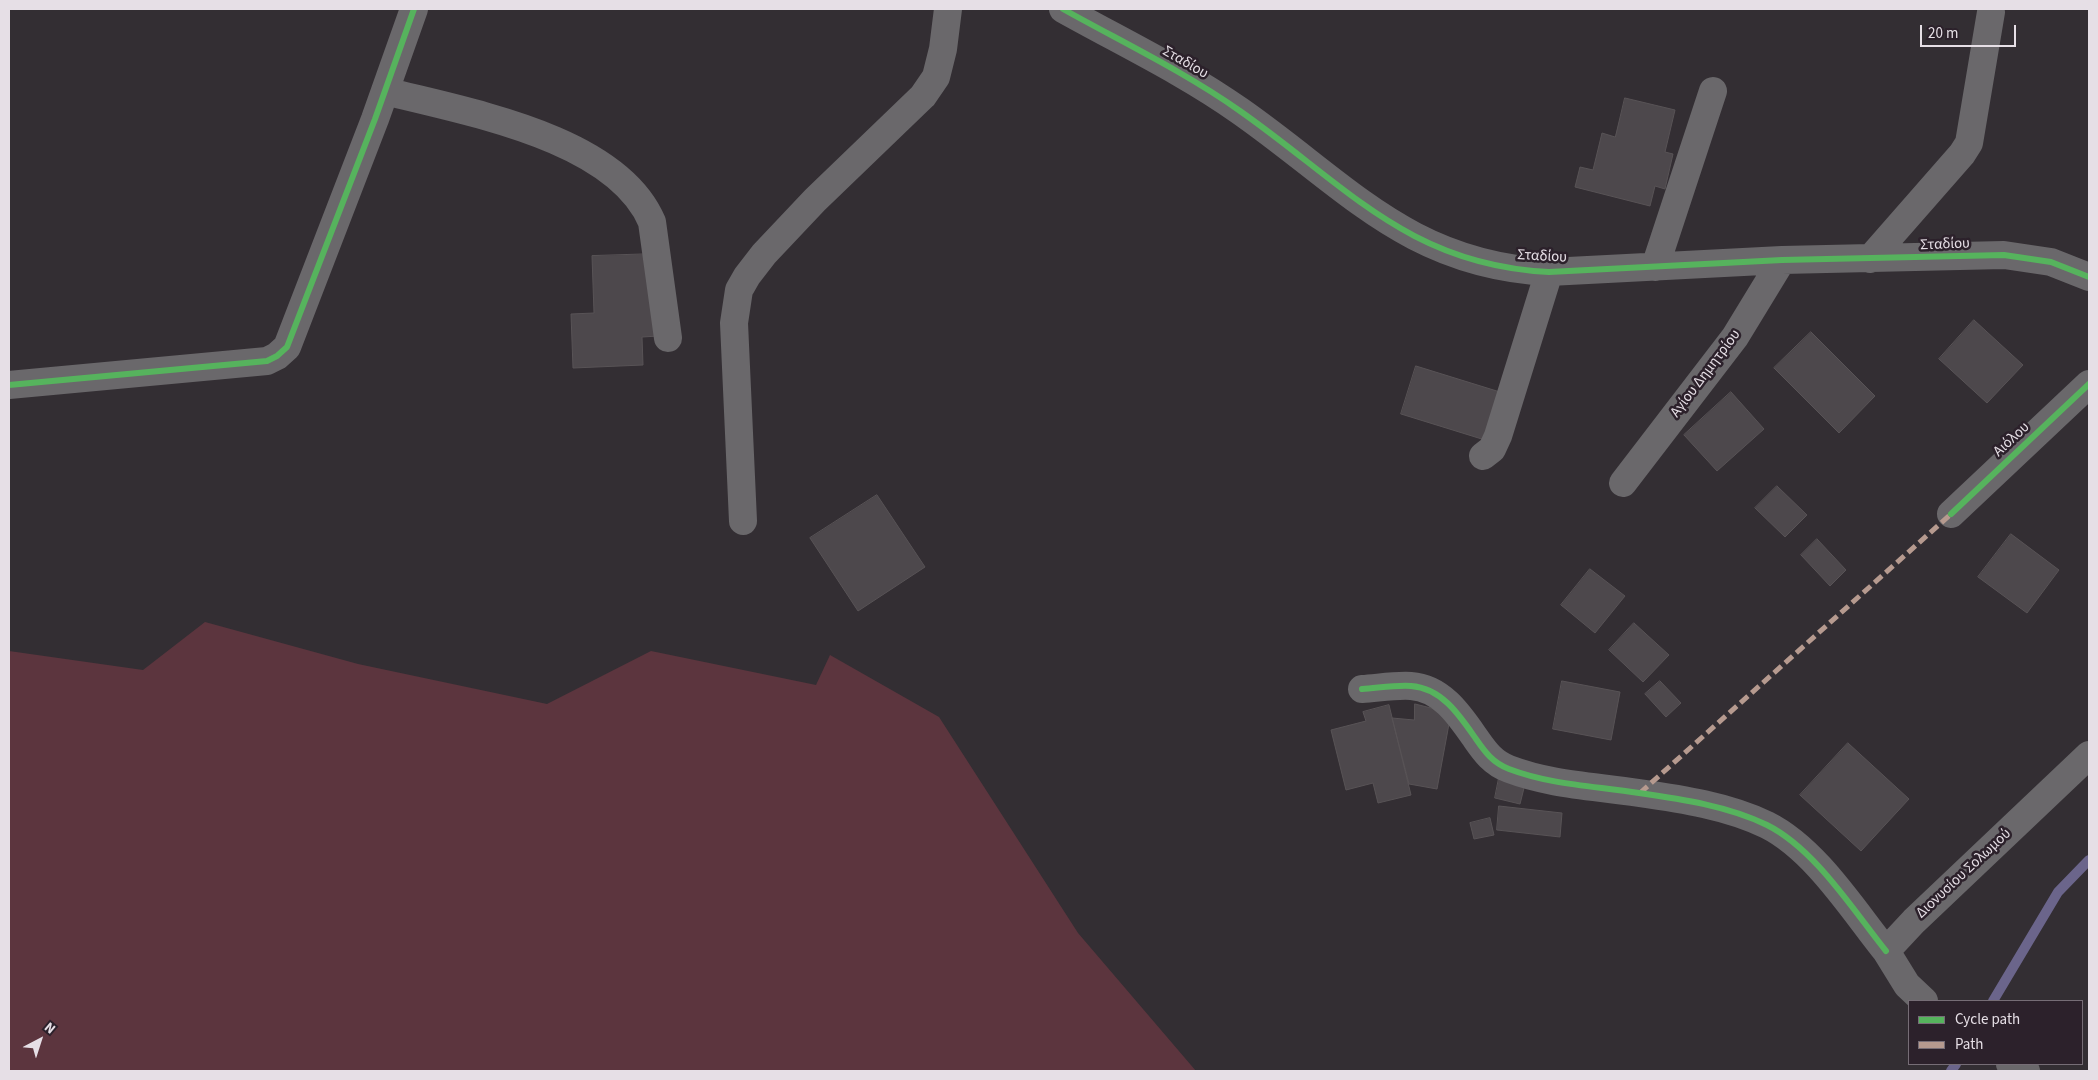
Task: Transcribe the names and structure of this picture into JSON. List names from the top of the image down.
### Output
{
  "streets": {
    "street": [
      "Σταδίου",
      "Αγίου Δημητρίου",
      "Αιόλου",
      "Διονυσίου Σολωμού"
    ]
  },
  "crossings": [
    ["Σταδίου", "Αγίου Δημητρίου"]
  ],
  "legend": ["Cycle path", "Path"],
  "scale_bar": "20 m",
  "north": "top right"
}
